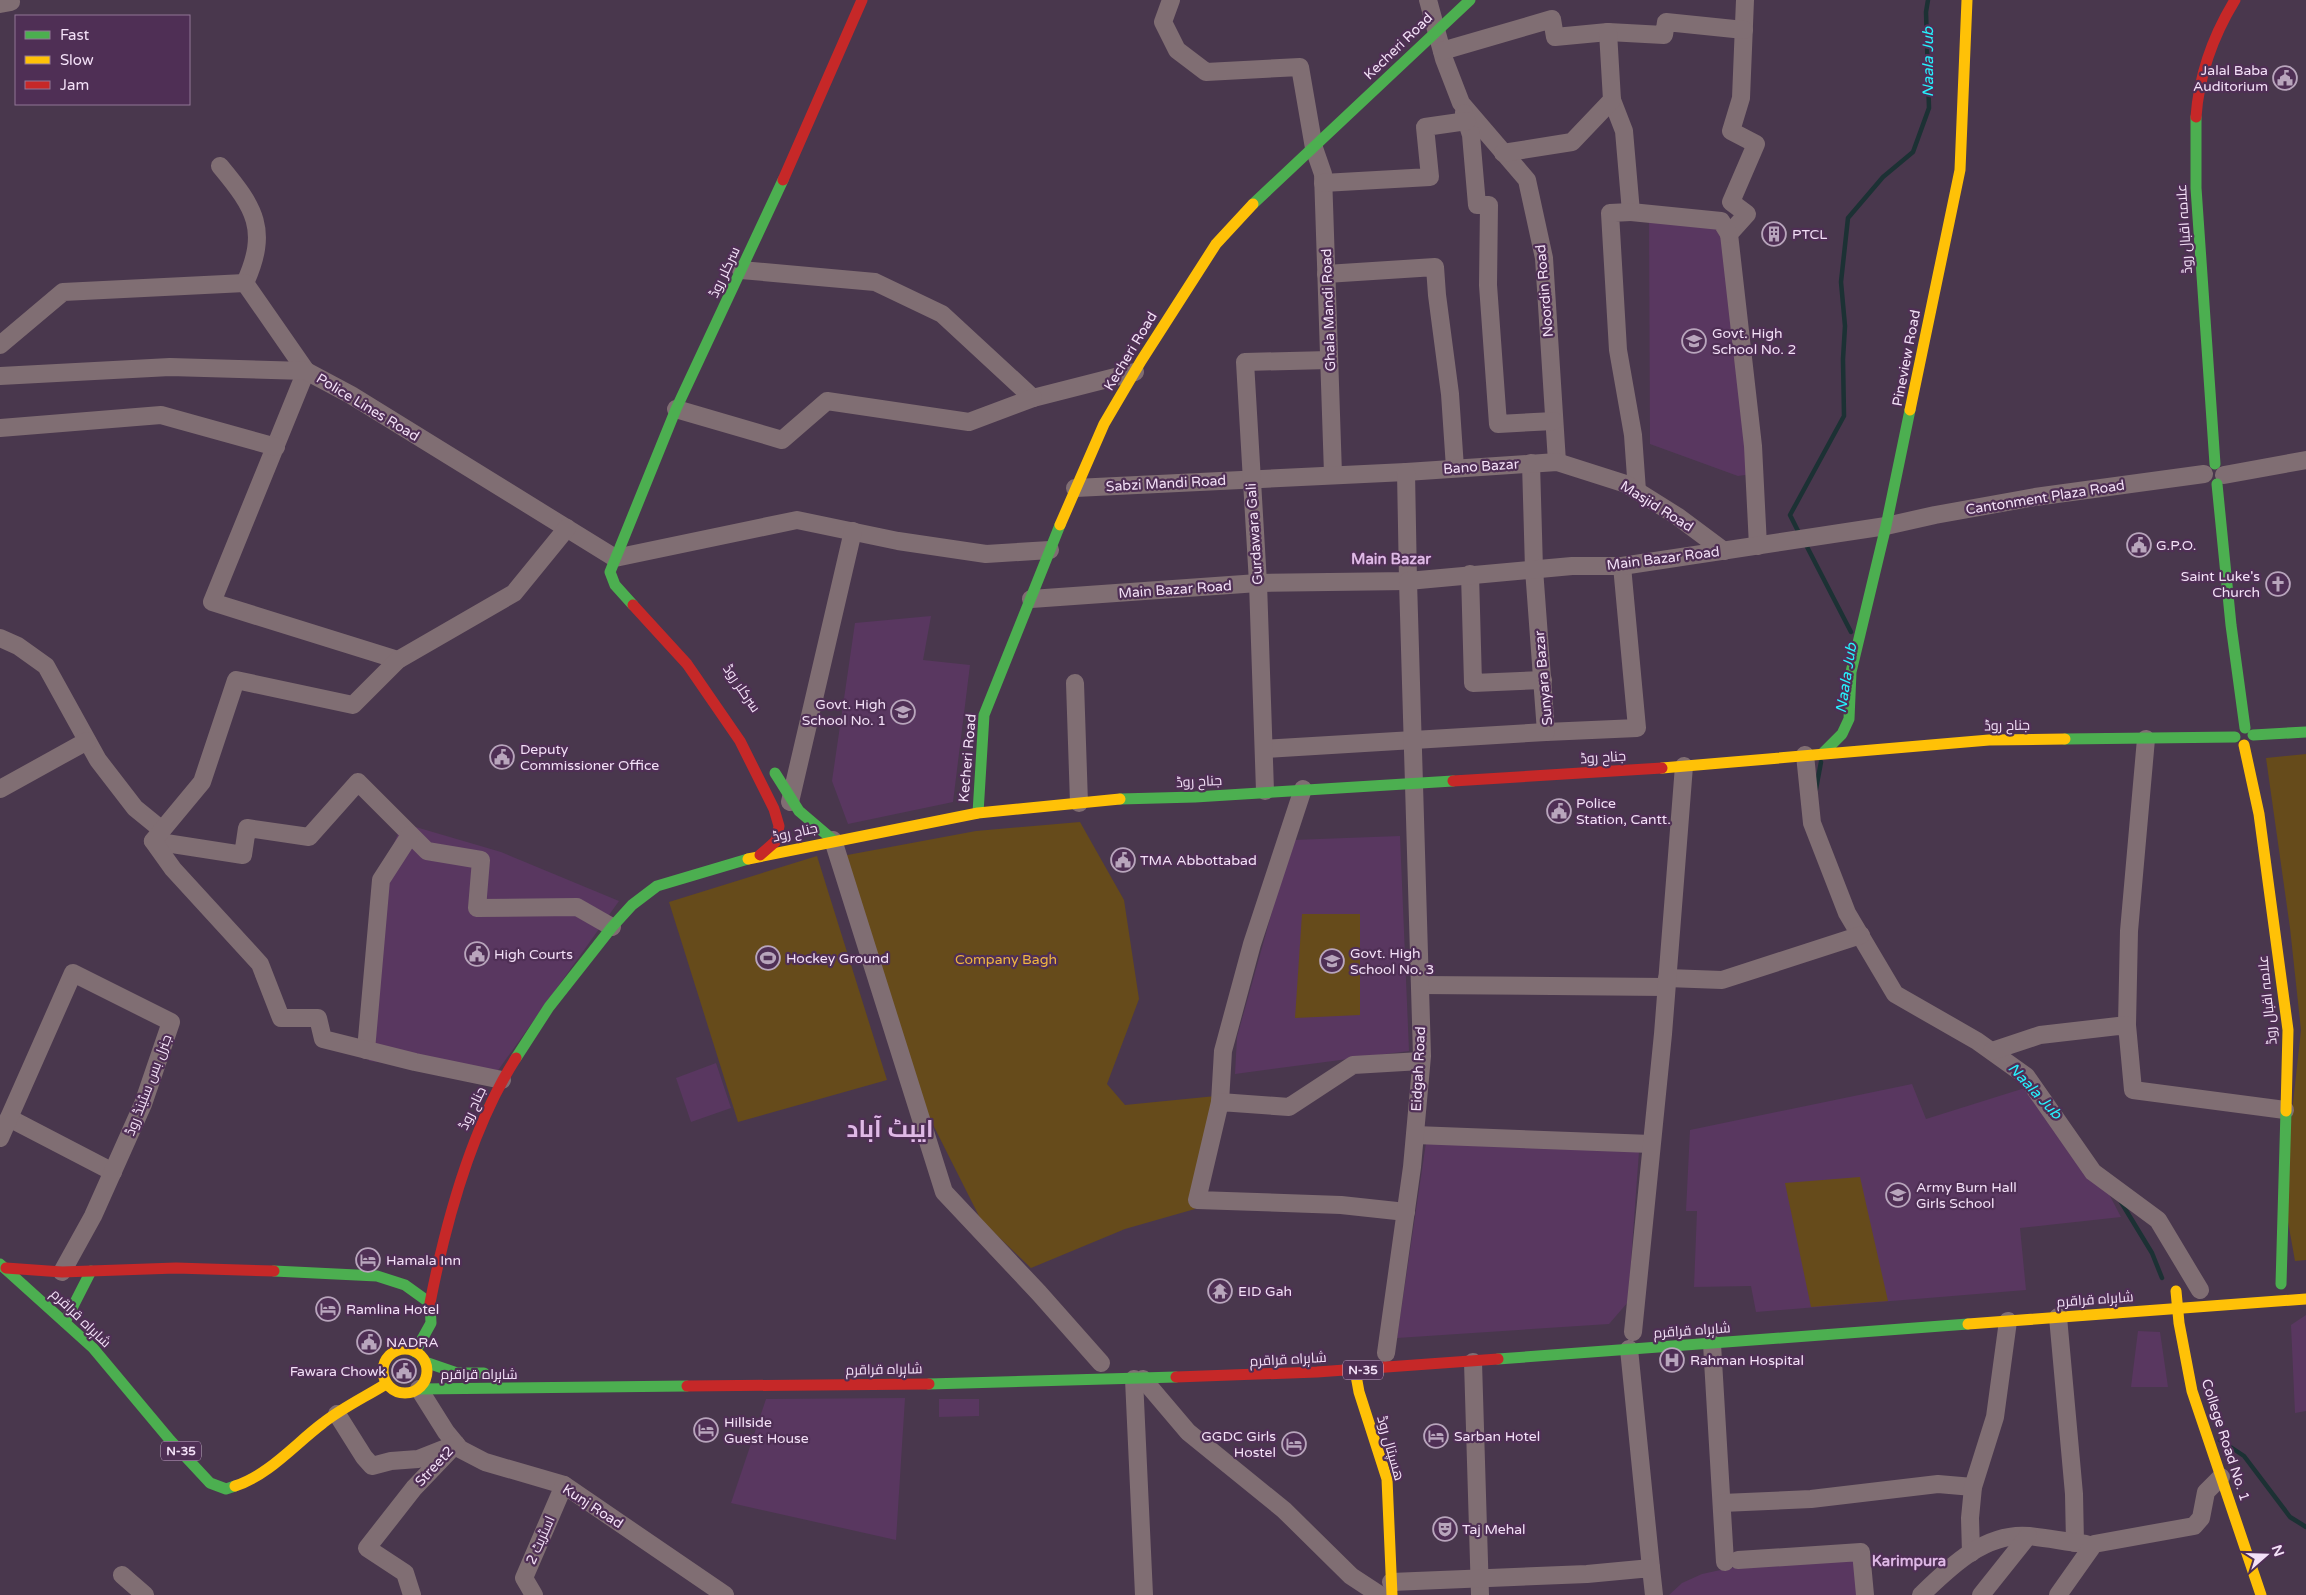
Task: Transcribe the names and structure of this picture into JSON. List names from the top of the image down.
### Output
{
  "streets": {
    "main road": [
      "Kecheri Road",
      "علامہ اقبال روڈ",
      "سرکلر روڈ",
      "Pineview Road",
      "جناح روڈ",
      "شاہراہ قراقرم",
      "N-35",
      "College Road No. 1",
      "ھسپتال روڈ"
    ],
    "street": [
      "Noordin Road",
      "Ghala Mandi Road",
      "Police Lines Road",
      "Bano Bazar",
      "Sabzi Mandi Road",
      "Cantonment Plaza Road",
      "Masjid Road",
      "Gurdawara Gali",
      "Main Bazar Road",
      "Sunyara Bazar",
      "Eidgah Road",
      "جنرل بس سٹینڈ روڈ",
      "Street2",
      "Kunj Road",
      "اسٹریٹ 2"
    ]
  },
  "crossings": [
    ["Kecheri Road", "Noordin Road"],
    ["Kecheri Road", "Ghala Mandi Road"],
    ["Kecheri Road", "Sabzi Mandi Road"],
    ["Kecheri Road", "Main Bazar Road"],
    ["Kecheri Road", "جناح روڈ"],
    ["علامہ اقبال روڈ", "Cantonment Plaza Road"],
    ["علامہ اقبال روڈ", "جناح روڈ"],
    ["سرکلر روڈ", "Police Lines Road"],
    ["سرکلر روڈ", "جناح روڈ"],
    ["Noordin Road", "Bano Bazar"],
    ["Noordin Road", "Masjid Road"],
    ["Ghala Mandi Road", "Sabzi Mandi Road"],
    ["Ghala Mandi Road", "Gurdawara Gali"],
    ["Pineview Road", "Cantonment Plaza Road"],
    ["Pineview Road", "Main Bazar Road"],
    ["Bano Bazar", "Sabzi Mandi Road"],
    ["Bano Bazar", "Masjid Road"],
    ["Bano Bazar", "Sunyara Bazar"],
    ["Sabzi Mandi Road", "Gurdawara Gali"],
    ["Cantonment Plaza Road", "Main Bazar Road"],
    ["Masjid Road", "Main Bazar Road"],
    ["Gurdawara Gali", "Main Bazar Road"],
    ["Gurdawara Gali", "جناح روڈ"],
    ["Main Bazar Road", "Sunyara Bazar"],
    ["جناح روڈ", "Eidgah Road"],
    ["جناح روڈ", "شاہراہ قراقرم"],
    ["جنرل بس سٹینڈ روڈ", "شاہراہ قراقرم"],
    ["شاہراہ قراقرم", "College Road No. 1"],
    ["شاہراہ قراقرم", "ھسپتال روڈ"],
    ["شاہراہ قراقرم", "Street2"],
    ["شاہراہ قراقرم", "Kunj Road"],
    ["Street2", "Kunj Road"],
    ["Kunj Road", "اسٹریٹ 2"]
  ],
  "districts": ["Main Bazar", "ایبٹ آباد", "Karimpura"],
  "water": ["Naala Jub"],
  "parks": ["Company Bagh"],
  "places": {
    "public building": [
      "Jalal Baba Auditorium",
      "G.P.O.",
      "Deputy Commissioner Office",
      "Police Station, Cantt.",
      "TMA Abbottabad",
      "High Courts",
      "NADRA",
      "Fawara Chowk"
    ],
    "building": ["PTCL"],
    "school or university": [
      "Govt. High School No. 2",
      "Govt. High School No. 1",
      "Govt. High School No. 3",
      "Army Burn Hall Girls School"
    ],
    "church": ["Saint Luke's Church"],
    "sports": ["Hockey Ground"],
    "hotel": [
      "Hamala Inn",
      "Ramlina Hotel",
      "Hillside Guest House",
      "Sarban Hotel",
      "GGDC Girls Hostel"
    ],
    "temple": ["EID Gah"],
    "hospital": ["Rahman Hospital"],
    "theatre": ["Taj Mehal"]
  },
  "legend": ["Fast", "Slow", "Jam"],
  "north": "right"
}
